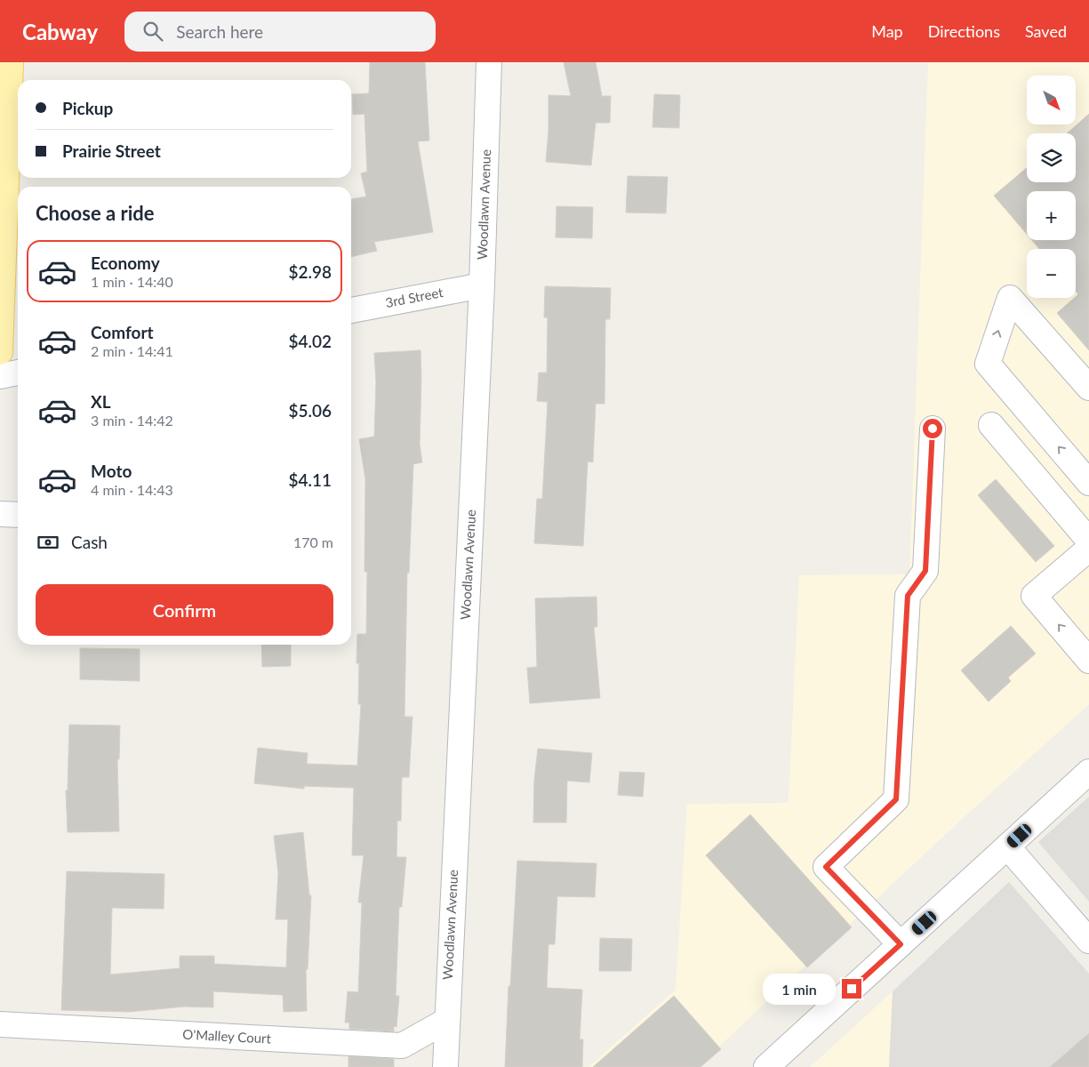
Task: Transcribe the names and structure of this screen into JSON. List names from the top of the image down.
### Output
{
  "streets": {
    "street": ["Woodlawn Avenue", "3rd Street", "O'Malley Court"]
  },
  "crossings": [
    ["Woodlawn Avenue", "3rd Street"],
    ["Woodlawn Avenue", "O'Malley Court"]
  ],
  "north": "bottom right",
  "page": {
    "header": "Cabway",
    "search": "Search here",
    "nav": ["Map", "Directions", "Saved"],
    "map_buttons": ["+", "−"],
    "banner": ["Pickup", "Prairie Street"],
    "heading": "Choose a ride",
    "list": [
      {
        "name": "Economy",
        "note": "1 min · 14:40",
        "value": "$2.98"
      },
      {
        "name": "Comfort",
        "note": "2 min · 14:41",
        "value": "$4.02"
      },
      {
        "name": "XL",
        "note": "3 min · 14:42",
        "value": "$5.06"
      },
      {
        "name": "Moto",
        "note": "4 min · 14:43",
        "value": "$4.11"
      }
    ],
    "pay": ["Cash", "170 m"],
    "buttons": "Confirm",
    "bubble": "1 min"
  }
}
